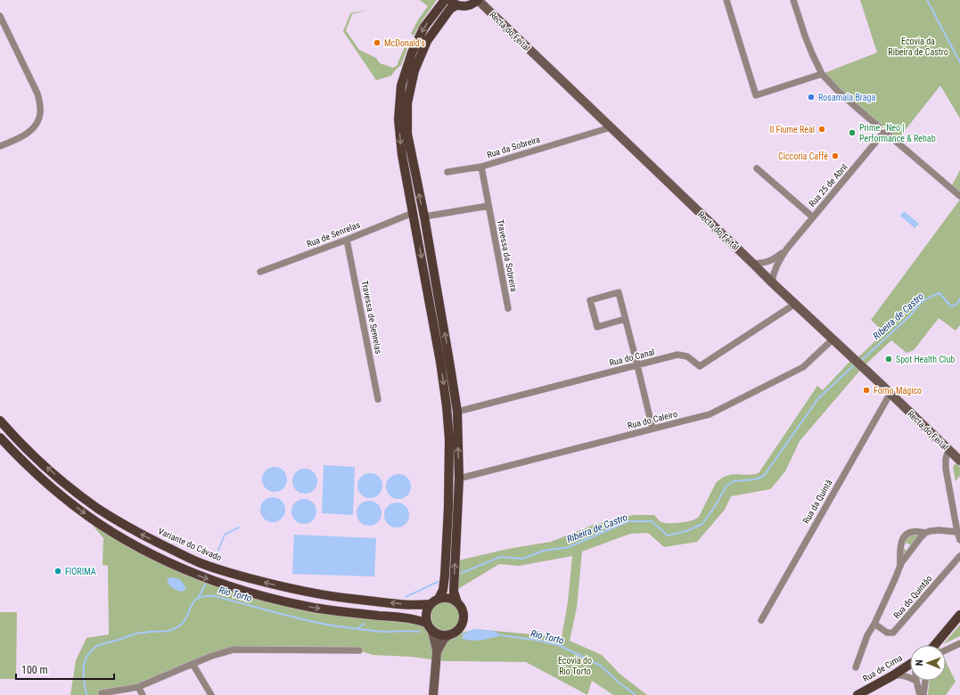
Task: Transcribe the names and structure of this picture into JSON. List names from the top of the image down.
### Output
{
  "streets": {
    "main road": ["Variante do Cávado", "Rua de Cima"],
    "street": [
      "Recta do Feital",
      "Rua da Sobreira",
      "Rua 25 de Abril",
      "Rua de Senrelas",
      "Travessa da Sobreira",
      "Travessa de Senrelas",
      "Rua do Canal",
      "Rua do Caleiro",
      "Rua da Quintã",
      "Rua do Quintão"
    ]
  },
  "crossings": [
    ["Recta do Feital", "Rua da Sobreira"],
    ["Recta do Feital", "Rua 25 de Abril"],
    ["Recta do Feital", "Rua do Canal"],
    ["Recta do Feital", "Rua do Caleiro"],
    ["Recta do Feital", "Rua da Quintã"],
    ["Rua da Sobreira", "Travessa da Sobreira"],
    ["Rua de Senrelas", "Travessa de Senrelas"]
  ],
  "water": ["Ribeira de Castro", "Rio Torto"],
  "parks": ["Ecovia da Ribeira de Castro", "Ecovia do Rio Torto"],
  "places": [
    "McDonald's",
    "Rosamala Braga",
    "Il Fiume Real",
    "Prime - Neo | Performance & Rehab",
    "Ciccoria Caffè",
    "Spot Health Club",
    "Forno Mágico",
    "FIORIMA"
  ],
  "scale_bar": "100 m",
  "north": "left"
}
